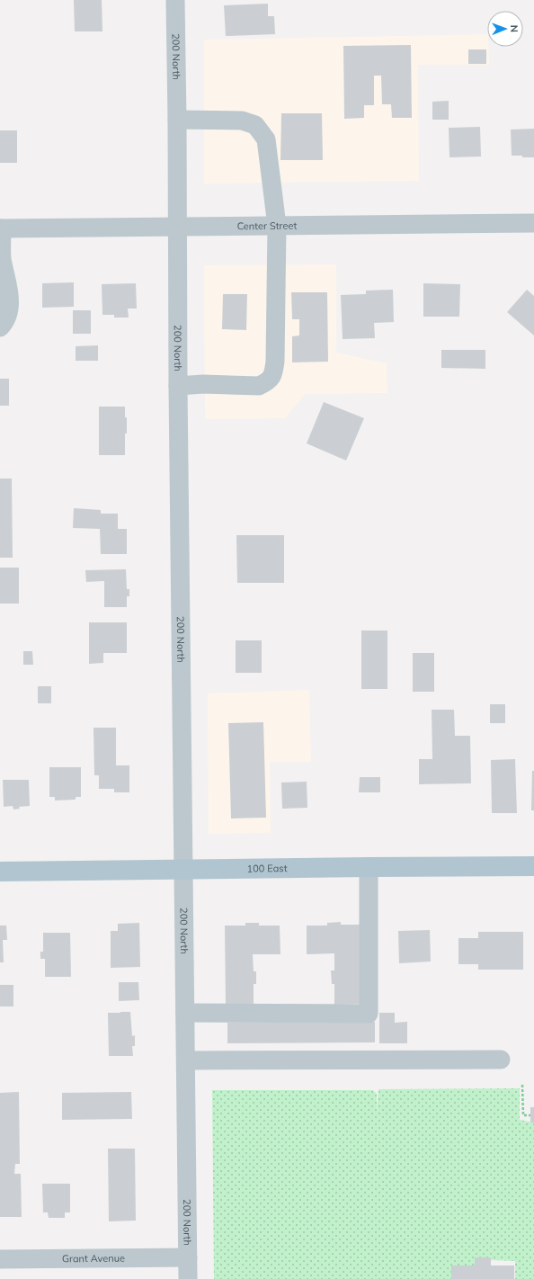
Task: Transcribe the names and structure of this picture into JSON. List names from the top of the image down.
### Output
{
  "streets": {
    "main road": ["100 East"],
    "street": ["200 North", "Center Street", "Grant Avenue"]
  },
  "crossings": [
    ["200 North", "Center Street"],
    ["200 North", "100 East"],
    ["200 North", "Grant Avenue"]
  ],
  "north": "right"
}
